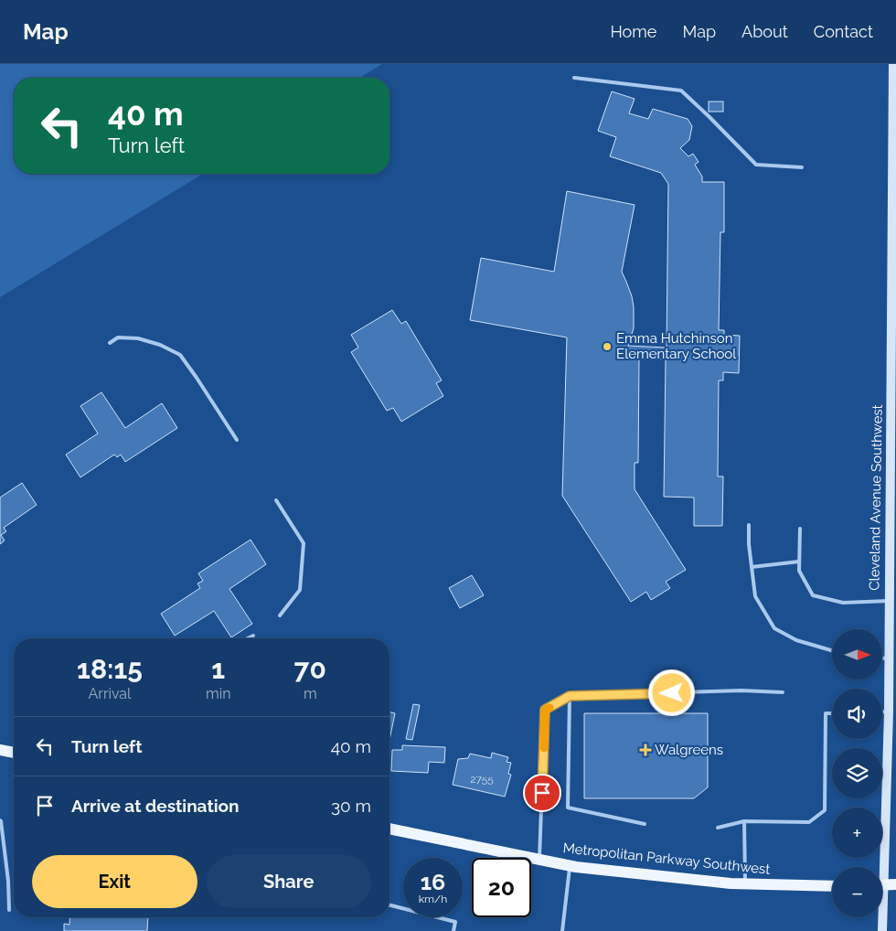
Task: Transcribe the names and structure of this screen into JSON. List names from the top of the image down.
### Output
{
  "streets": {
    "main road": ["Cleveland Avenue Southwest", "Metropolitan Parkway Southwest"]
  },
  "places": {
    "other": ["Emma Hutchinson Elementary School"],
    "health": ["Walgreens"]
  },
  "house_numbers": ["2755"],
  "north": "right",
  "page": {
    "header": "Map",
    "nav": [
      "Home",
      "Map",
      "About",
      "Contact"
    ],
    "turn": ["40 m", "Turn left"],
    "map_buttons": ["+", "−"],
    "eta": [
      "18:15",
      "Arrival",
      "1",
      "min",
      "70",
      "m"
    ],
    "list": [
      {
        "name": "Turn left",
        "value": "40 m"
      },
      {
        "name": "Arrive at destination",
        "value": "30 m"
      }
    ],
    "buttons": ["Exit", "Share"],
    "speed": "16 km/h",
    "limit": "20"
  }
}
